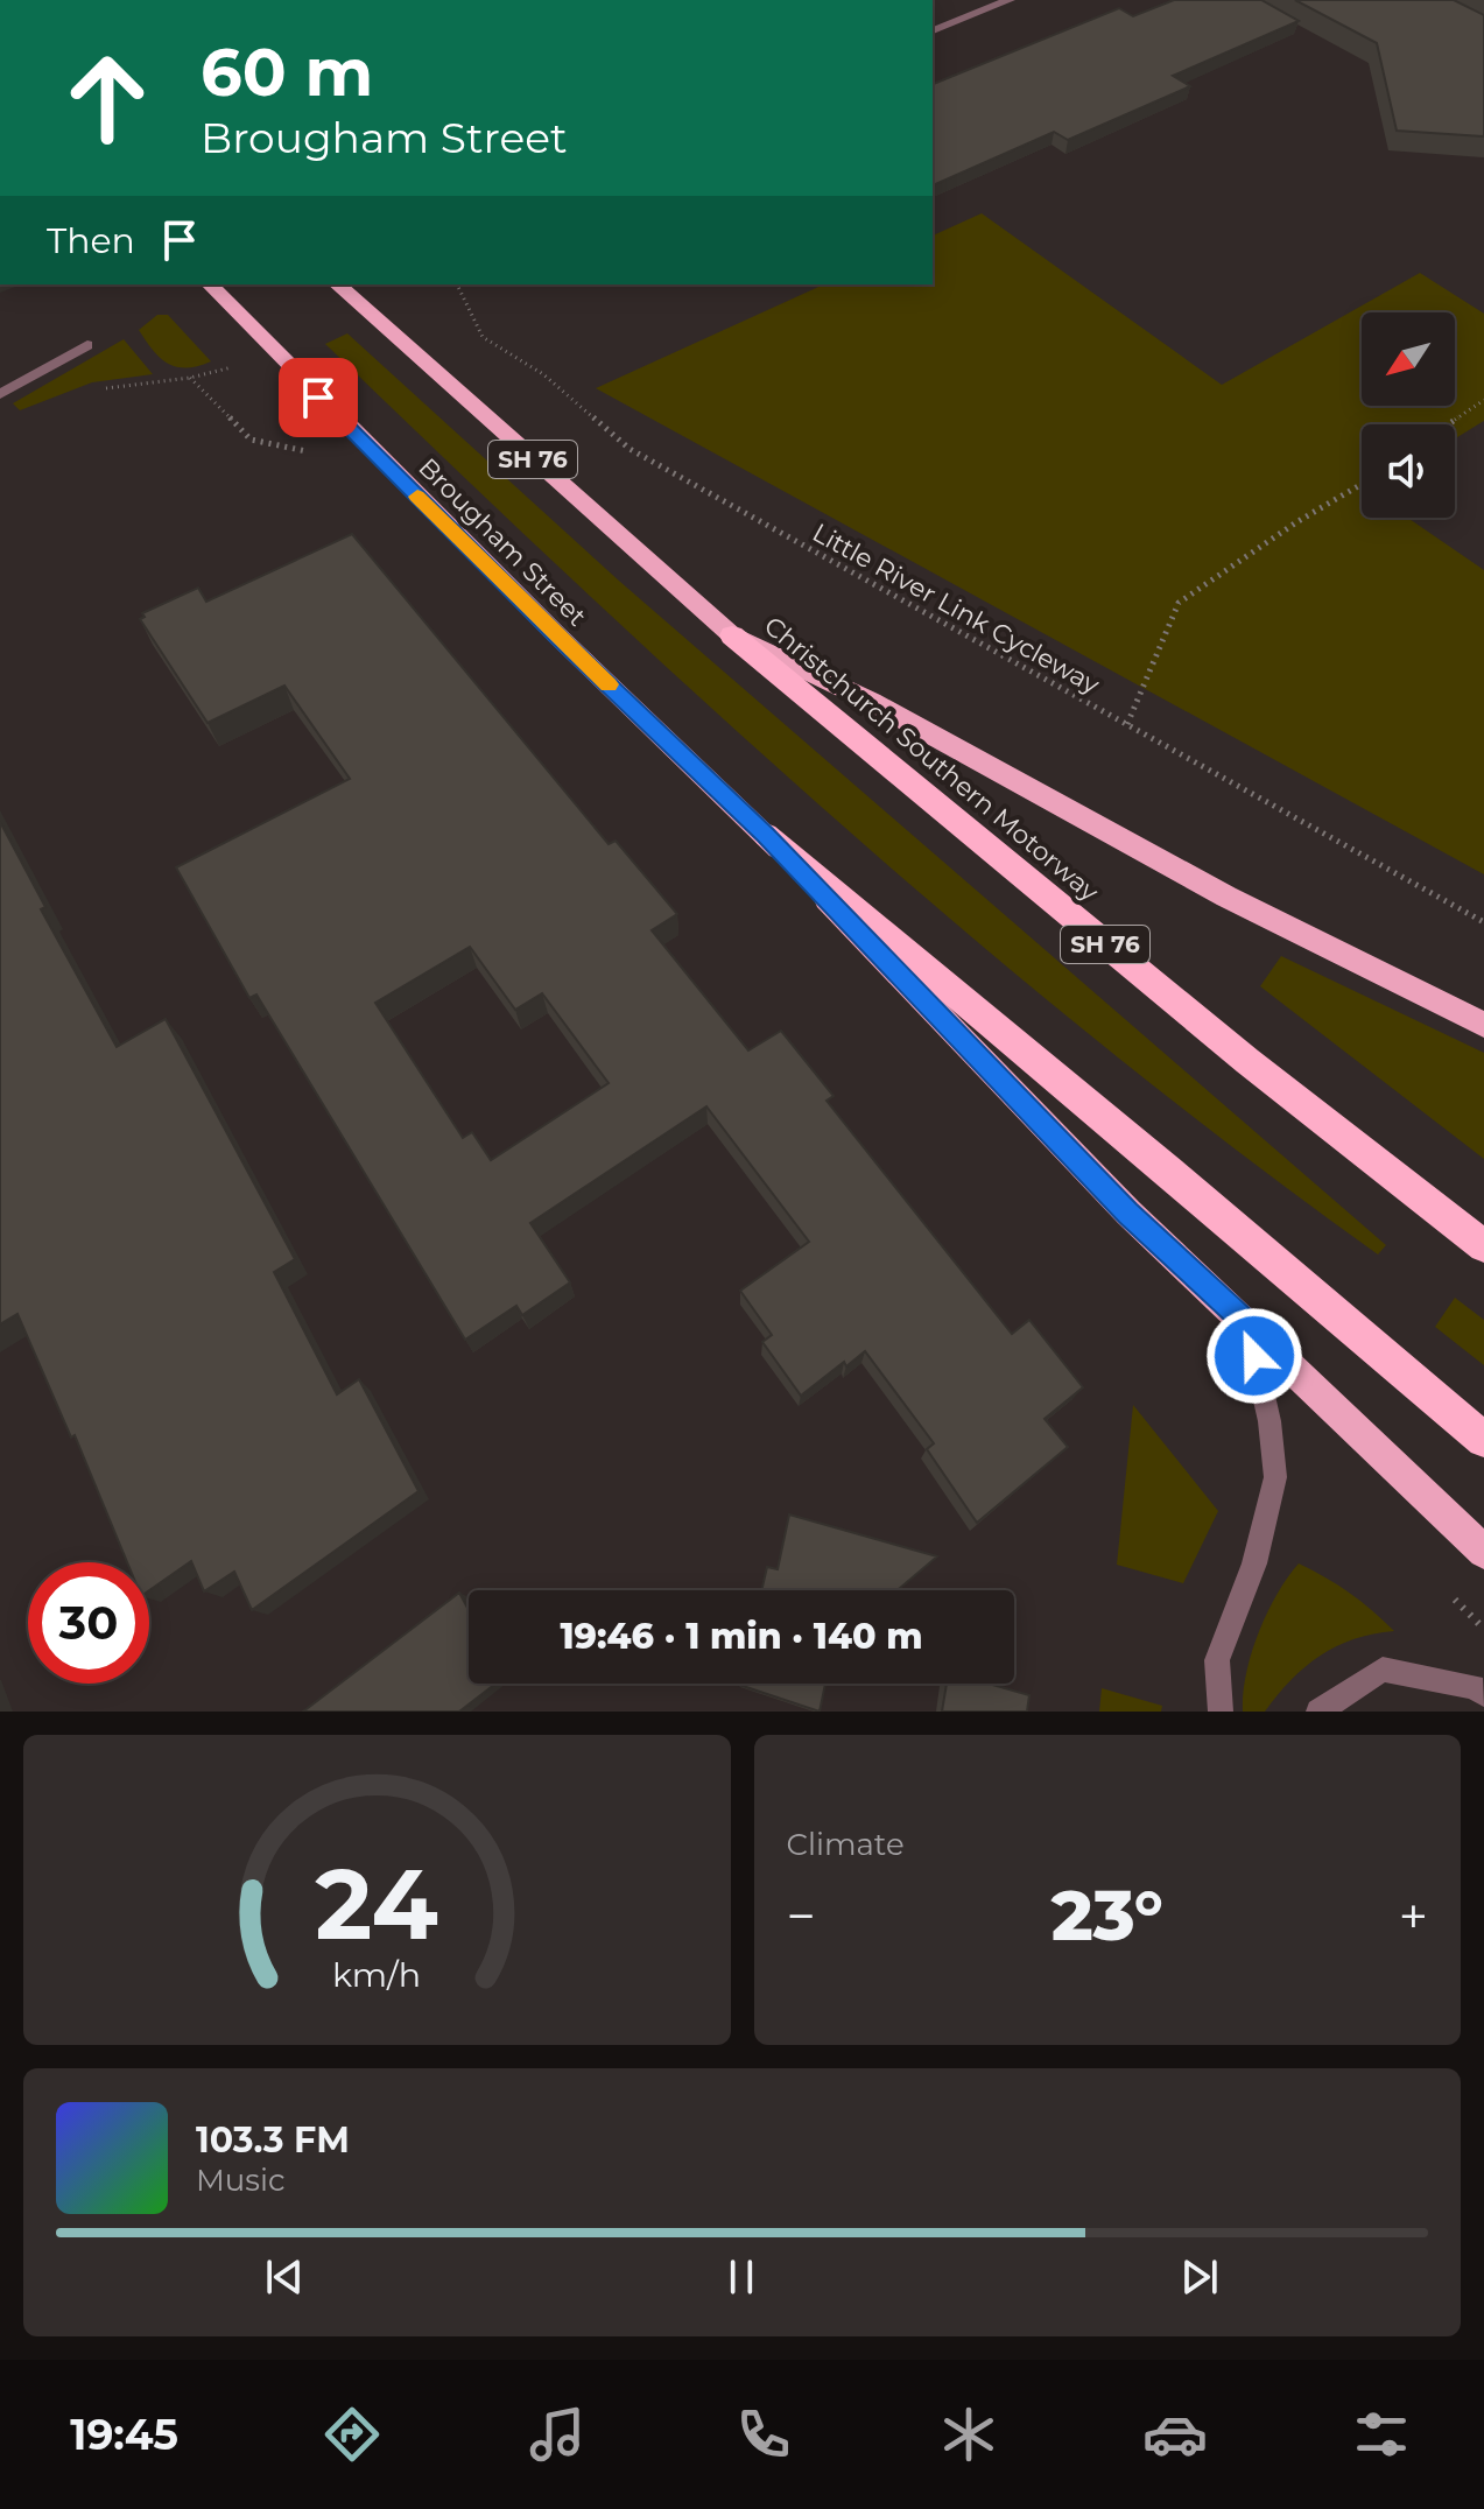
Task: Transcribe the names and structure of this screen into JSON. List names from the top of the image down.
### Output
{
  "streets": {
    "highway": ["SH 76", "Brougham Street", "Christchurch Southern Motorway"],
    "path": ["Little River Link Cycleway"]
  },
  "crossings": [
    ["SH 76", "Christchurch Southern Motorway"]
  ],
  "north": "bottom left",
  "page": {
    "turn": ["60 m", "Brougham Street"],
    "then": "Then",
    "limit": "30",
    "trip": "19:46 · 1 min · 140 m",
    "tile": "Climate",
    "heat": ["−", "23°", "+"],
    "song": ["103.3 FM", "Music"],
    "tabs": "19:45",
    "gauge": ["24", "km/h"]
  }
}
